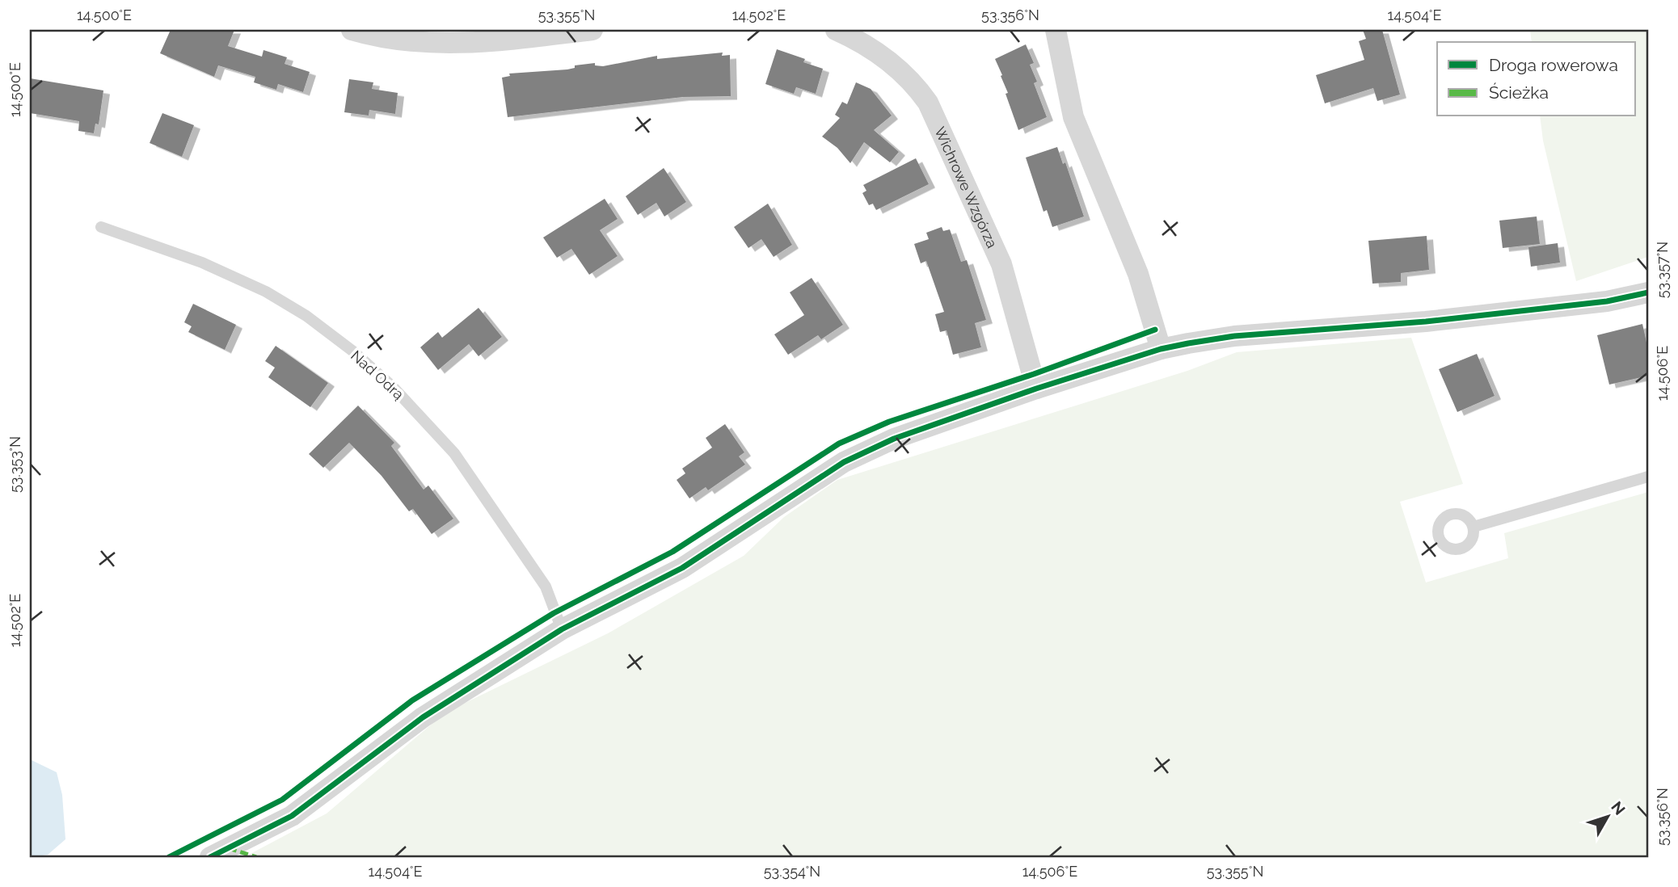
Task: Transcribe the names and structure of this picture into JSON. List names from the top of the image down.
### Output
{
  "streets": {
    "street": ["Wichrowe Wzgórza"],
    "lane": ["Nad Odrą"]
  },
  "legend": ["Droga rowerowa", "Ścieżka"],
  "north": "top right",
  "coordinates": [
    "14.500°E",
    "53.355°N",
    "14.502°E",
    "53.356°N",
    "14.504°E",
    "53.357°N",
    "14.506°E",
    "53.353°N",
    "53.354°N"
  ]
}
